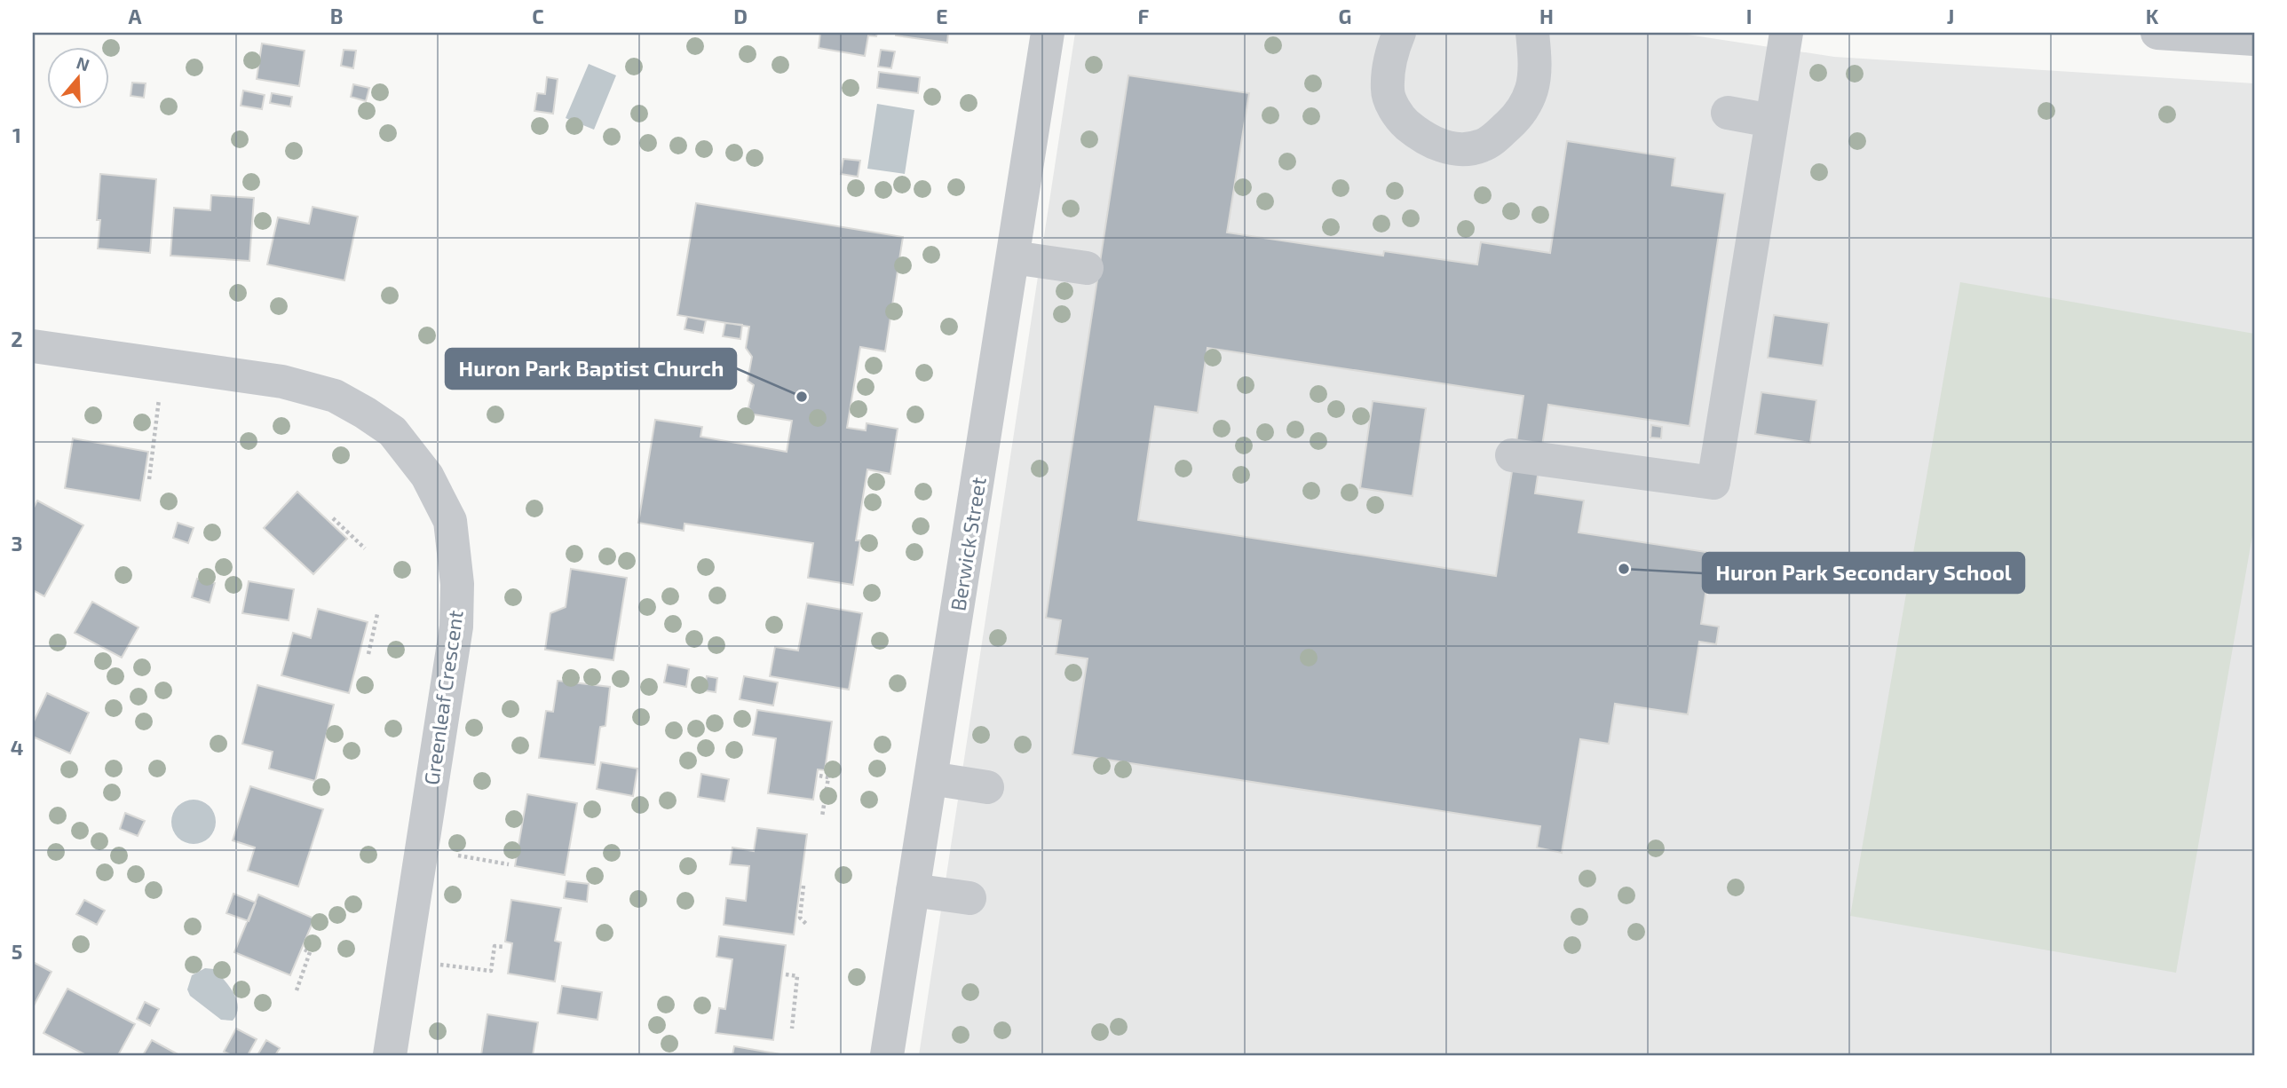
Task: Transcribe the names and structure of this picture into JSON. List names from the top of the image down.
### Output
{
  "streets": {
    "street": ["Berwick Street", "Greenleaf Crescent"]
  },
  "places": ["Huron Park Baptist Church", "Huron Park Secondary School"],
  "north": "top",
  "grid": {
    "columns": [
      "A",
      "B",
      "C",
      "D",
      "E",
      "F",
      "G",
      "H",
      "I",
      "J",
      "K"
    ],
    "rows": [
      "1",
      "2",
      "3",
      "4",
      "5"
    ]
  }
}
